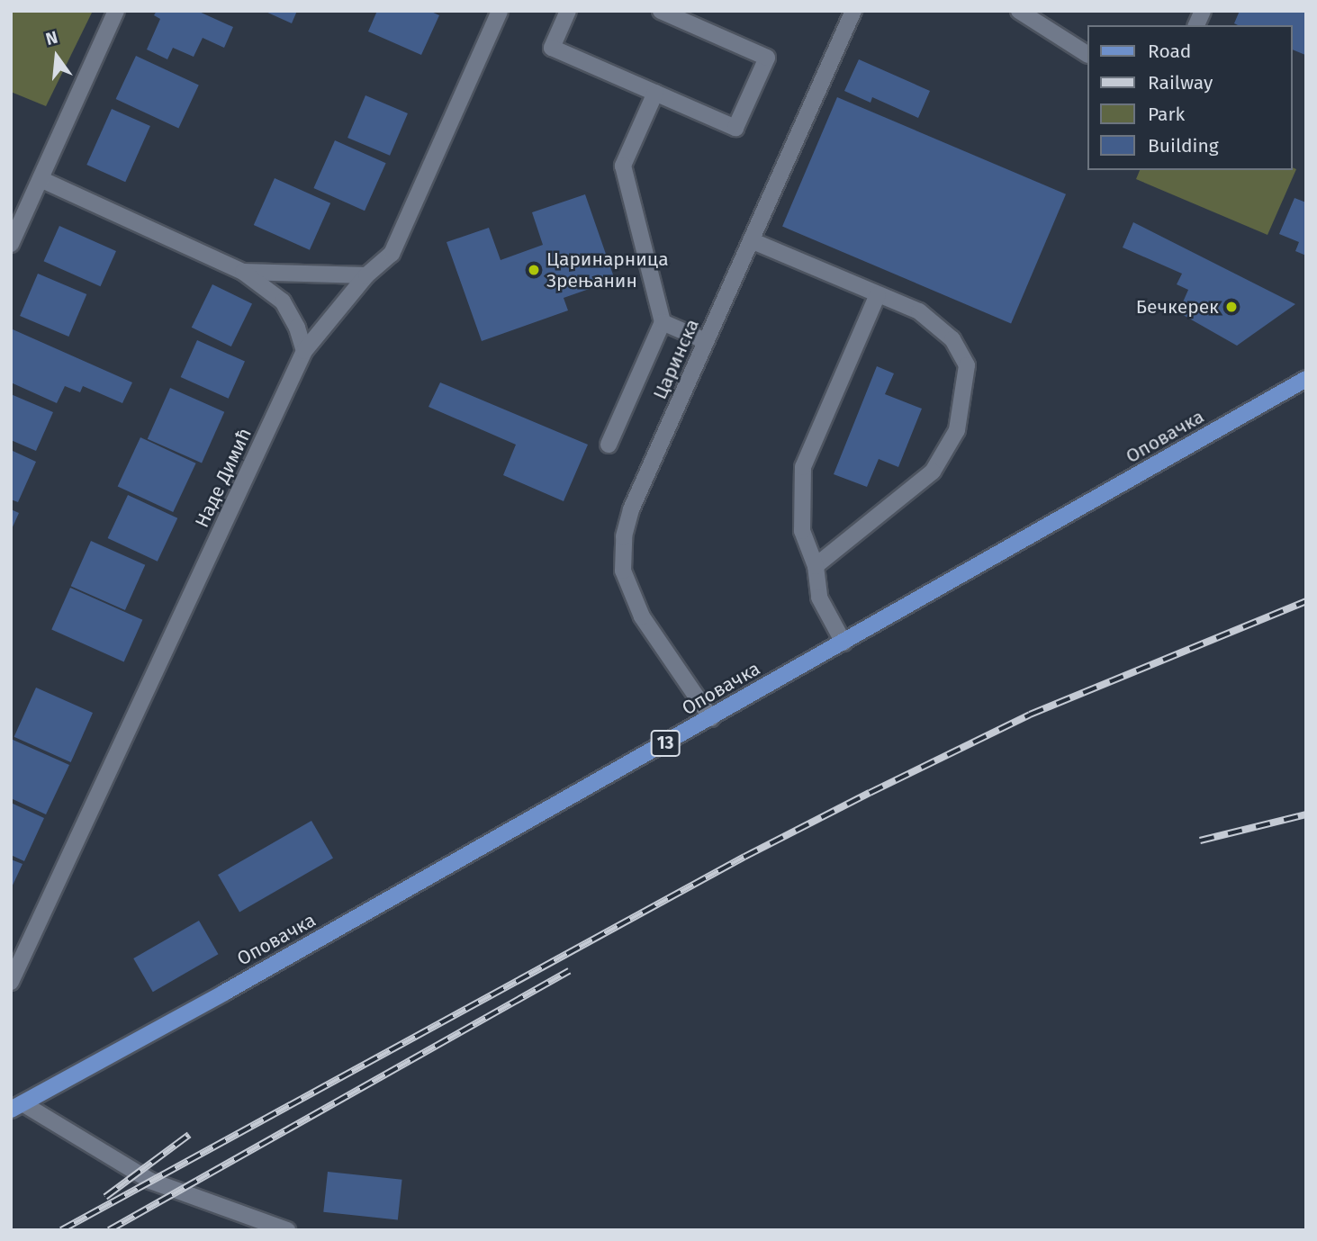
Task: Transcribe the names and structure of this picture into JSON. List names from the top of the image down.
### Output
{
  "streets": {
    "main road": ["Оповачка", "13"],
    "street": ["Царинска", "Наде Димић"]
  },
  "crossings": [
    ["Царинска", "Оповачка"]
  ],
  "places": ["Царинарница Зрењанин", "Бечкерек"],
  "legend": [
    "Road",
    "Railway",
    "Park",
    "Building"
  ],
  "north": "top"
}
